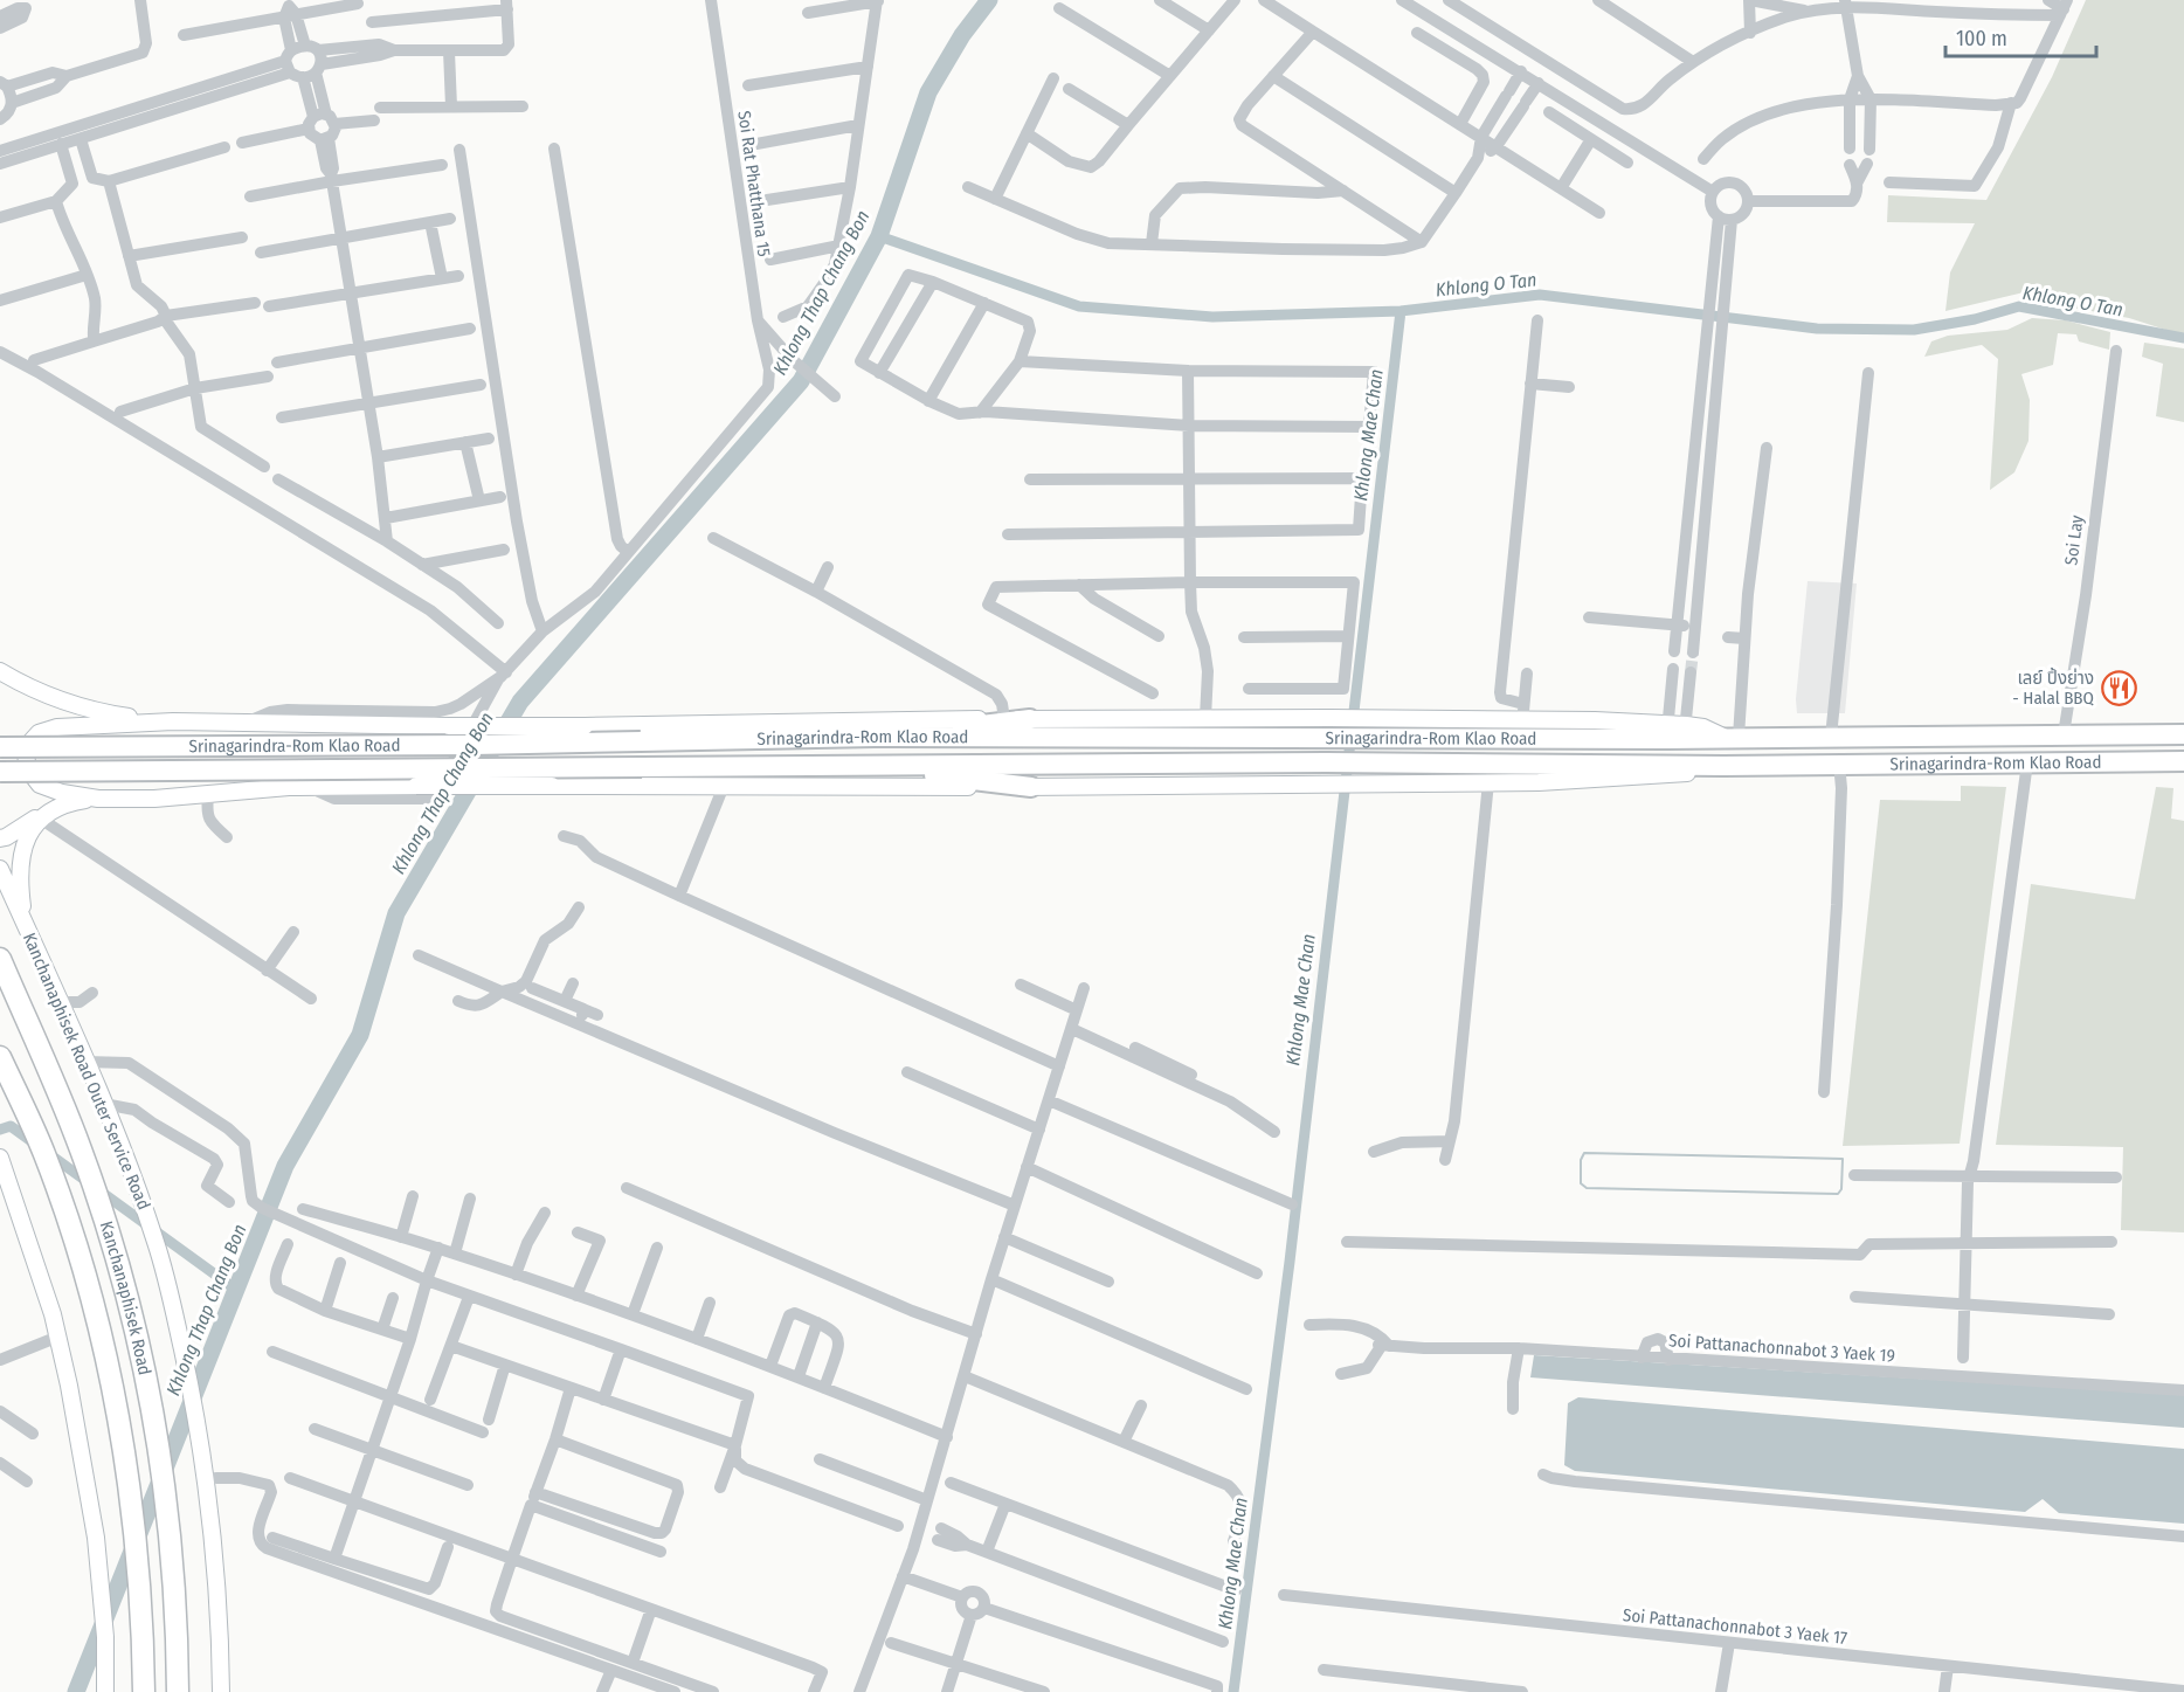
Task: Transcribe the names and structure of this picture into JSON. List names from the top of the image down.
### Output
{
  "streets": {
    "highway": ["Kanchanaphisek Road"],
    "main road": ["Srinagarindra-Rom Klao Road", "Kanchanaphisek Road Outer Service Road"],
    "street": [
      "Soi Rat Phatthana 15",
      "Soi Lay",
      "Soi Pattanachonnabot 3 Yaek 19",
      "Soi Pattanachonnabot 3 Yaek 17"
    ]
  },
  "crossings": [
    ["Soi Lay", "Srinagarindra-Rom Klao Road"]
  ],
  "water": ["Khlong O Tan", "Khlong Thap Chang Bon", "Khlong Mae Chan"],
  "places": {
    "restaurant": ["เลย์ ปิ้งย่าง - Halal BBQ"]
  },
  "scale_bar": "100 m"
}
